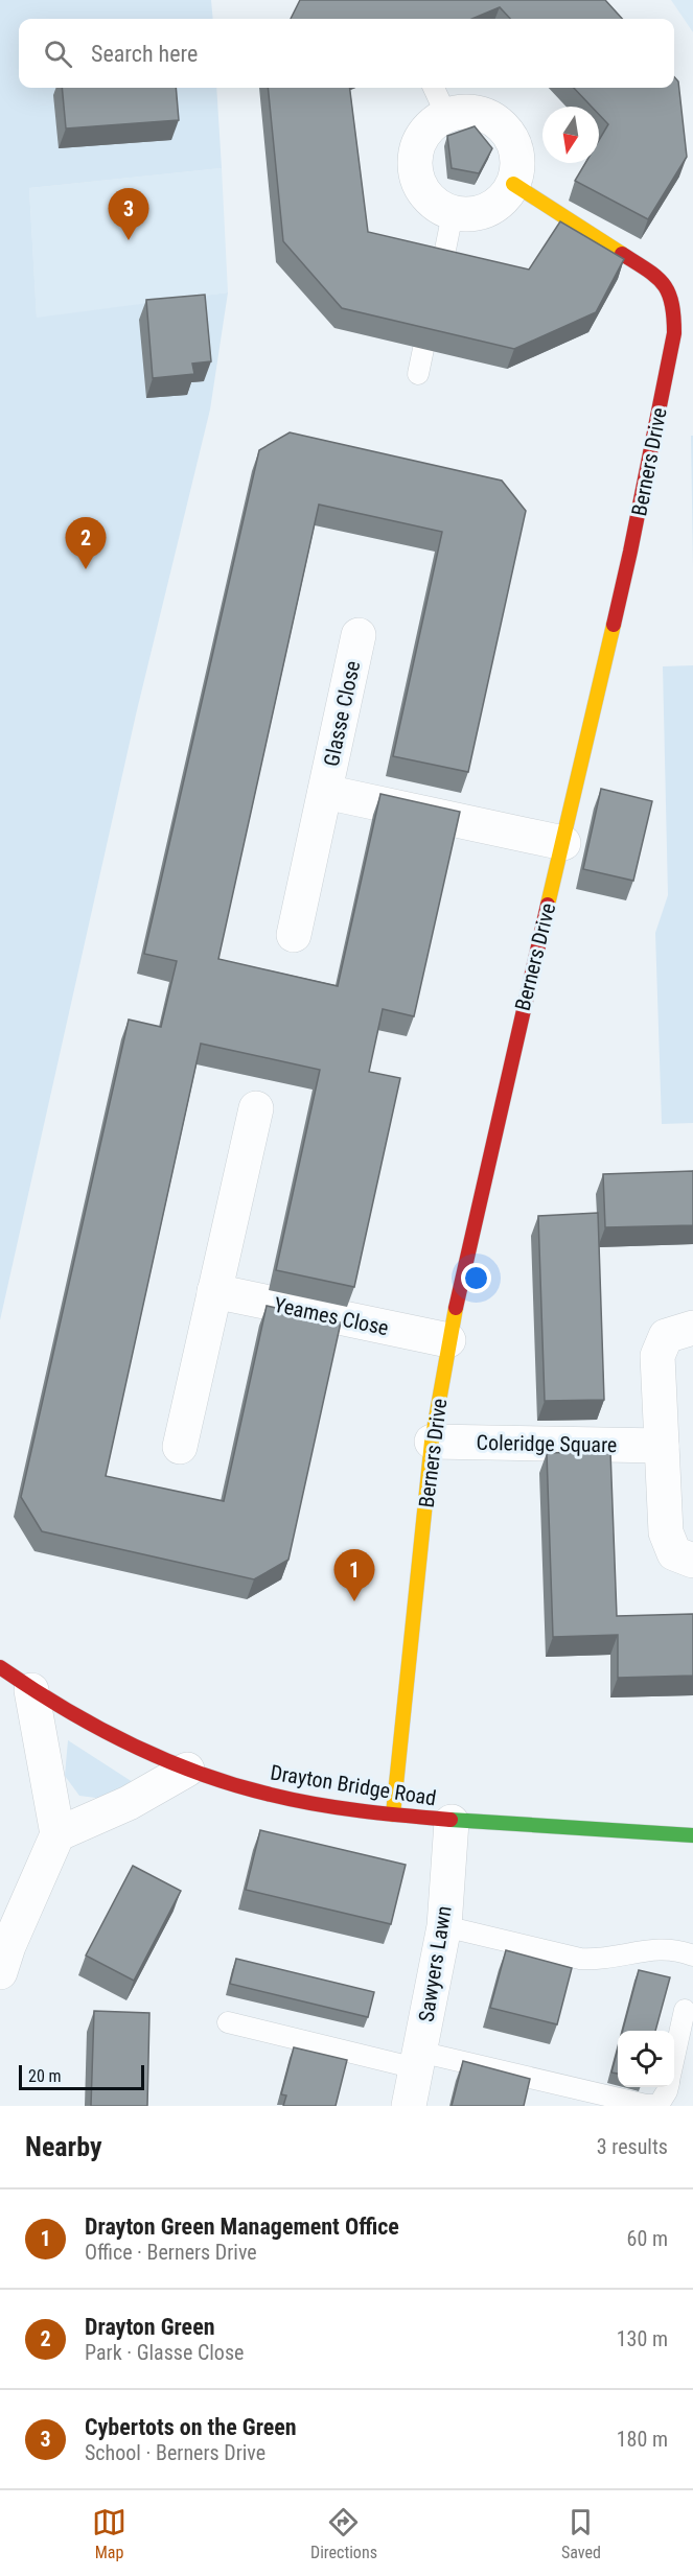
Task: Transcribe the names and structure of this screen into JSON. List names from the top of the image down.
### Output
{
  "streets": {
    "street": [
      "Berners Drive",
      "Glasse Close",
      "Yeames Close",
      "Coleridge Square",
      "Drayton Bridge Road",
      "Sawyers Lawn"
    ]
  },
  "crossings": [
    ["Berners Drive", "Glasse Close"],
    ["Berners Drive", "Yeames Close"],
    ["Berners Drive", "Coleridge Square"],
    ["Berners Drive", "Drayton Bridge Road"],
    ["Drayton Bridge Road", "Sawyers Lawn"]
  ],
  "scale_bar": "20 m",
  "north": "bottom",
  "page": {
    "search": "Search here",
    "pins": ["3", "2", "1"],
    "scale": "20 m",
    "heading": ["Nearby", "3 results"],
    "list": [
      {
        "mark": "1",
        "name": "Drayton Green Management Office",
        "note": "Office · Berners Drive",
        "value": "60 m"
      },
      {
        "mark": "2",
        "name": "Drayton Green",
        "note": "Park · Glasse Close",
        "value": "130 m"
      },
      {
        "mark": "3",
        "name": "Cybertots on the Green",
        "note": "School · Berners Drive",
        "value": "180 m"
      }
    ],
    "nav": ["Map", "Directions", "Saved"]
  }
}
